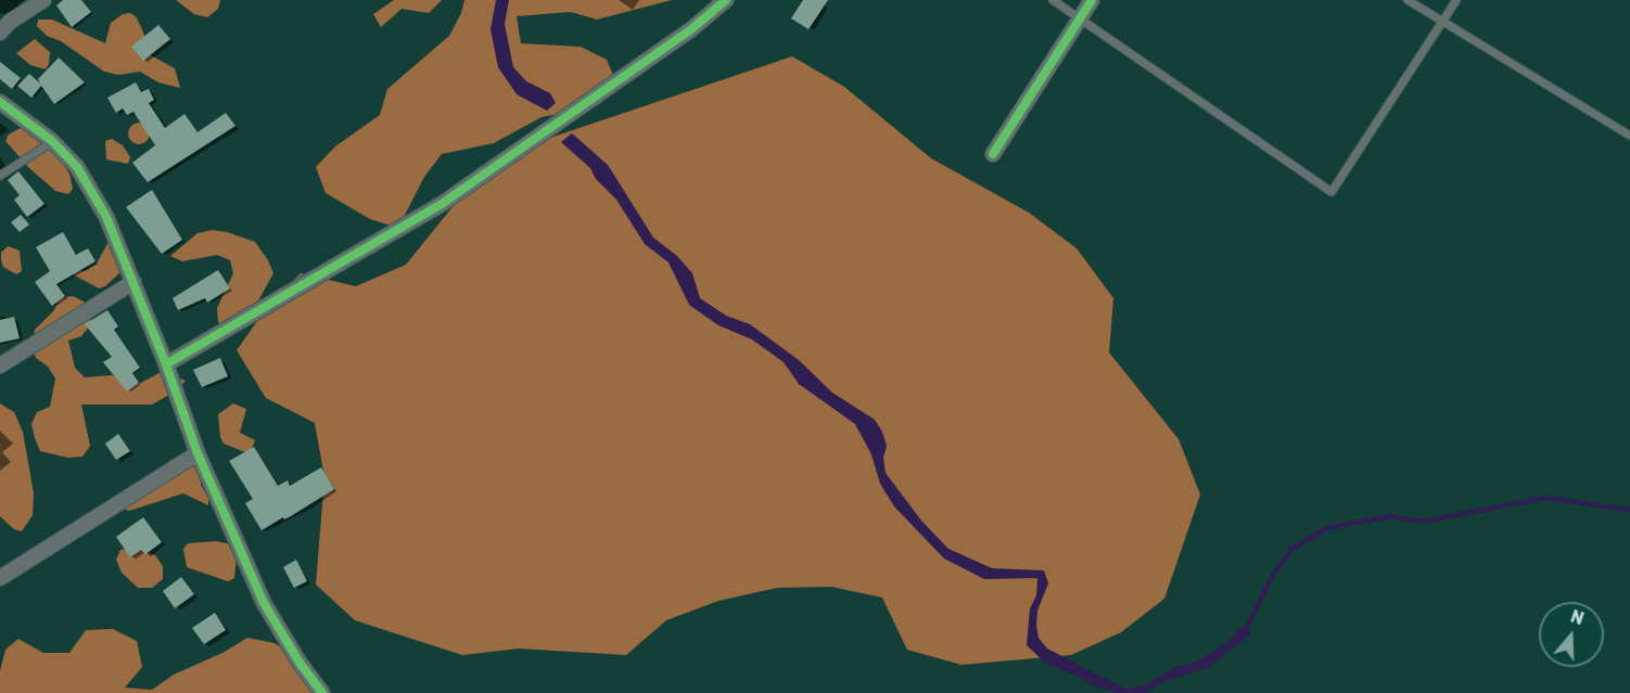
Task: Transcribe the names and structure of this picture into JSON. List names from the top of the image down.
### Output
{
  "north": "top"
}
